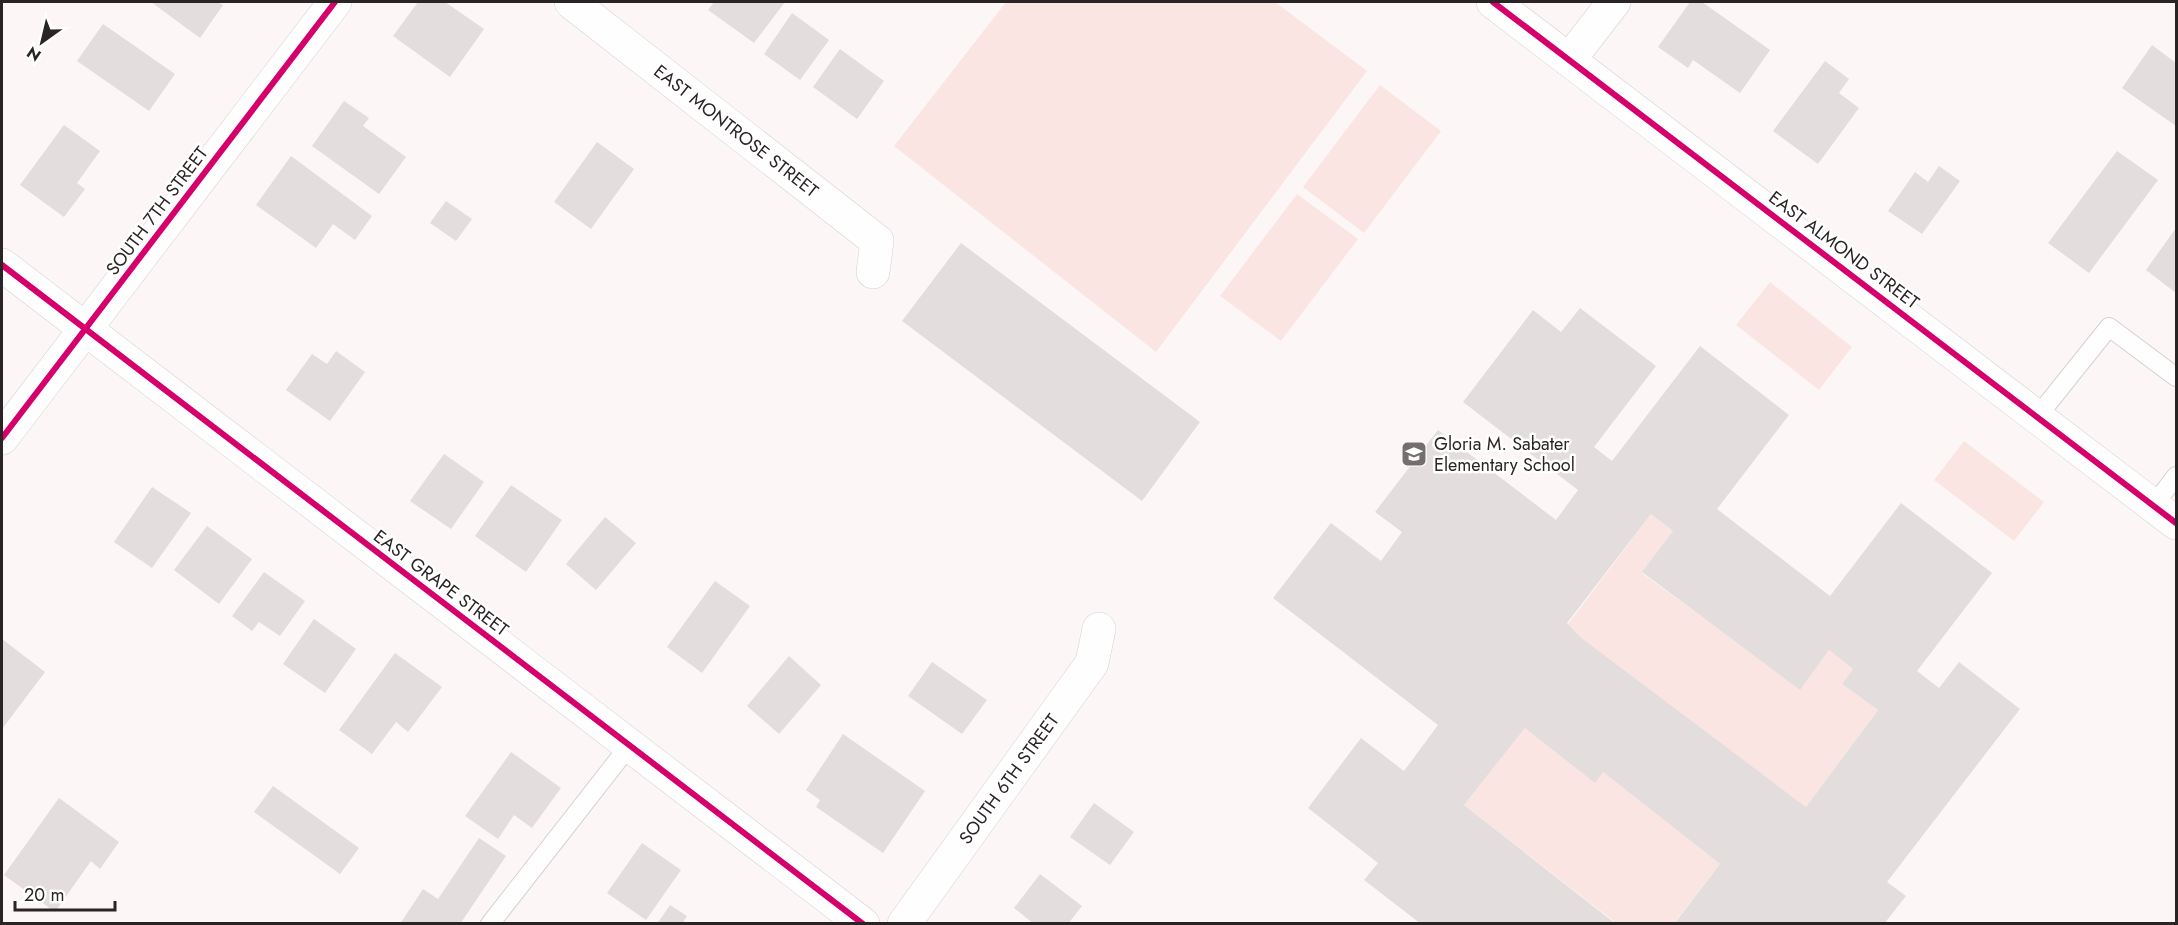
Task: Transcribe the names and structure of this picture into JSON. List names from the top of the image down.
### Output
{
  "streets": {
    "street": [
      "EAST MONTROSE STREET",
      "SOUTH 7TH STREET",
      "EAST ALMOND STREET",
      "EAST GRAPE STREET",
      "SOUTH 6TH STREET"
    ]
  },
  "crossings": [
    ["SOUTH 7TH STREET", "EAST GRAPE STREET"]
  ],
  "places": {
    "school or university": ["Gloria M. Sabater Elementary School"]
  },
  "scale_bar": "20 m",
  "north": "bottom left"
}
